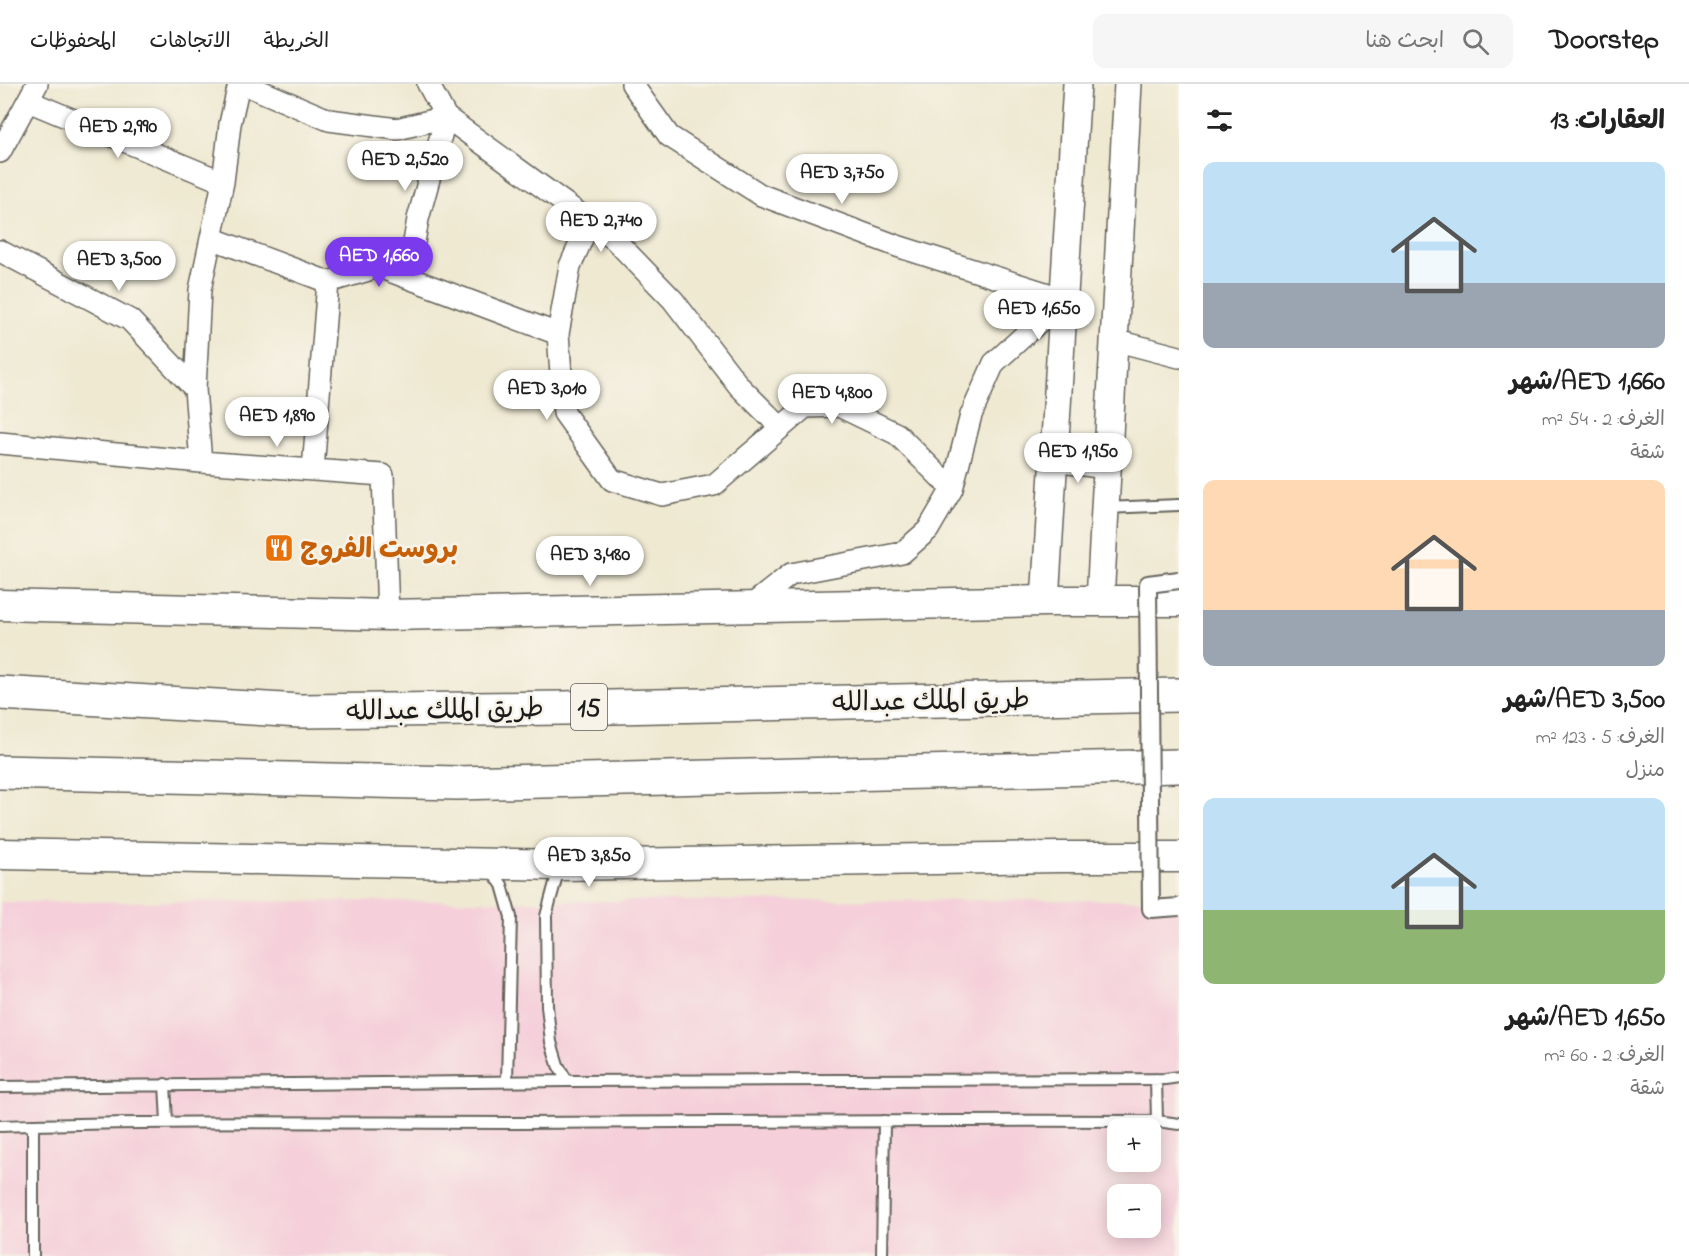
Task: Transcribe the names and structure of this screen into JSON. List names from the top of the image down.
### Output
{
  "streets": {
    "highway": ["طريق الملك عبدالله", "15"]
  },
  "places": {
    "restaurant": ["بروست الفروج"]
  },
  "page": {
    "header": "Doorstep",
    "search": "ابحث هنا",
    "nav": ["الخريطة", "الاتجاهات", "المحفوظات"],
    "heading": "العقارات: 13",
    "price": [
      "AED 2,990",
      "AED 2,520",
      "AED 3,750",
      "AED 2,740",
      "AED 1,660",
      "AED 3,500",
      "AED 1,650",
      "AED 3,010",
      "AED 4,800",
      "AED 1,890",
      "AED 1,950",
      "AED 3,480",
      "AED 3,850"
    ],
    "list": [
      {
        "name": "AED 1,660/شهر",
        "note": "الغرف: 2 · 54 m² · شقة"
      },
      {
        "name": "AED 3,500/شهر",
        "note": "الغرف: 5 · 123 m² · منزل"
      },
      {
        "name": "AED 1,650/شهر",
        "note": "الغرف: 2 · 60 m² · شقة"
      }
    ],
    "map_buttons": ["+", "−"]
  }
}
